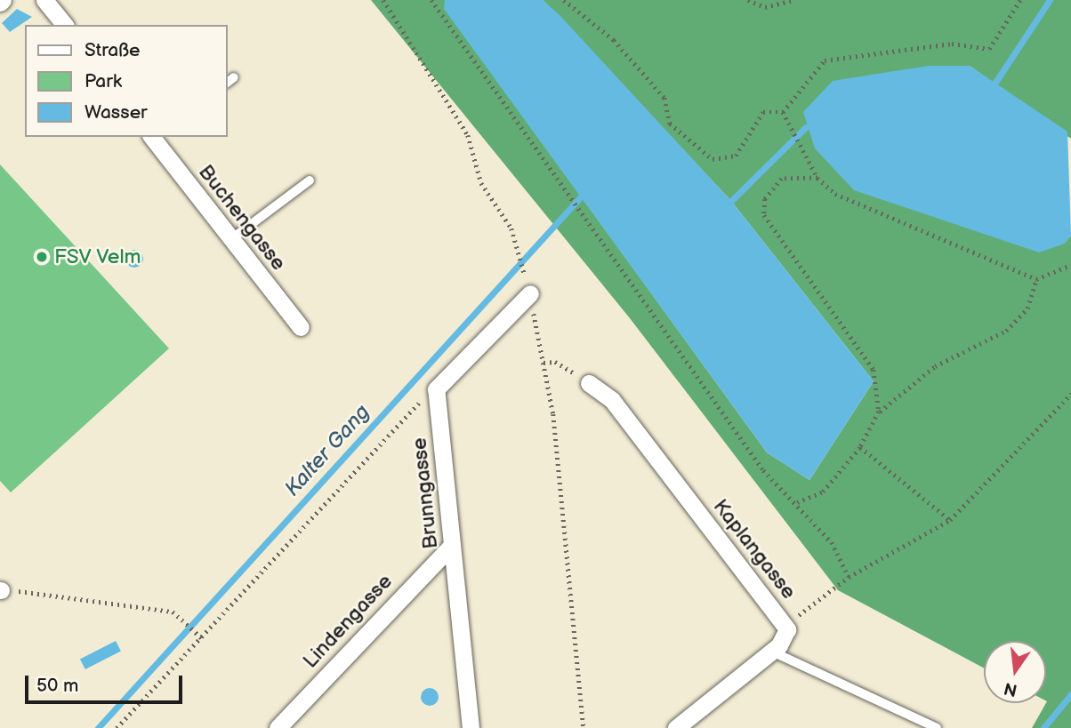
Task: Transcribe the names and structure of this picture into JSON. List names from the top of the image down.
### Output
{
  "streets": {
    "street": [
      "Buchengasse",
      "Brunngasse",
      "Kaplangasse",
      "Lindengasse"
    ]
  },
  "crossings": [
    ["Brunngasse", "Lindengasse"]
  ],
  "water": ["Kalter Gang"],
  "places": ["FSV Velm"],
  "legend": ["Straße", "Park", "Wasser"],
  "scale_bar": "50 m",
  "north": "bottom"
}
